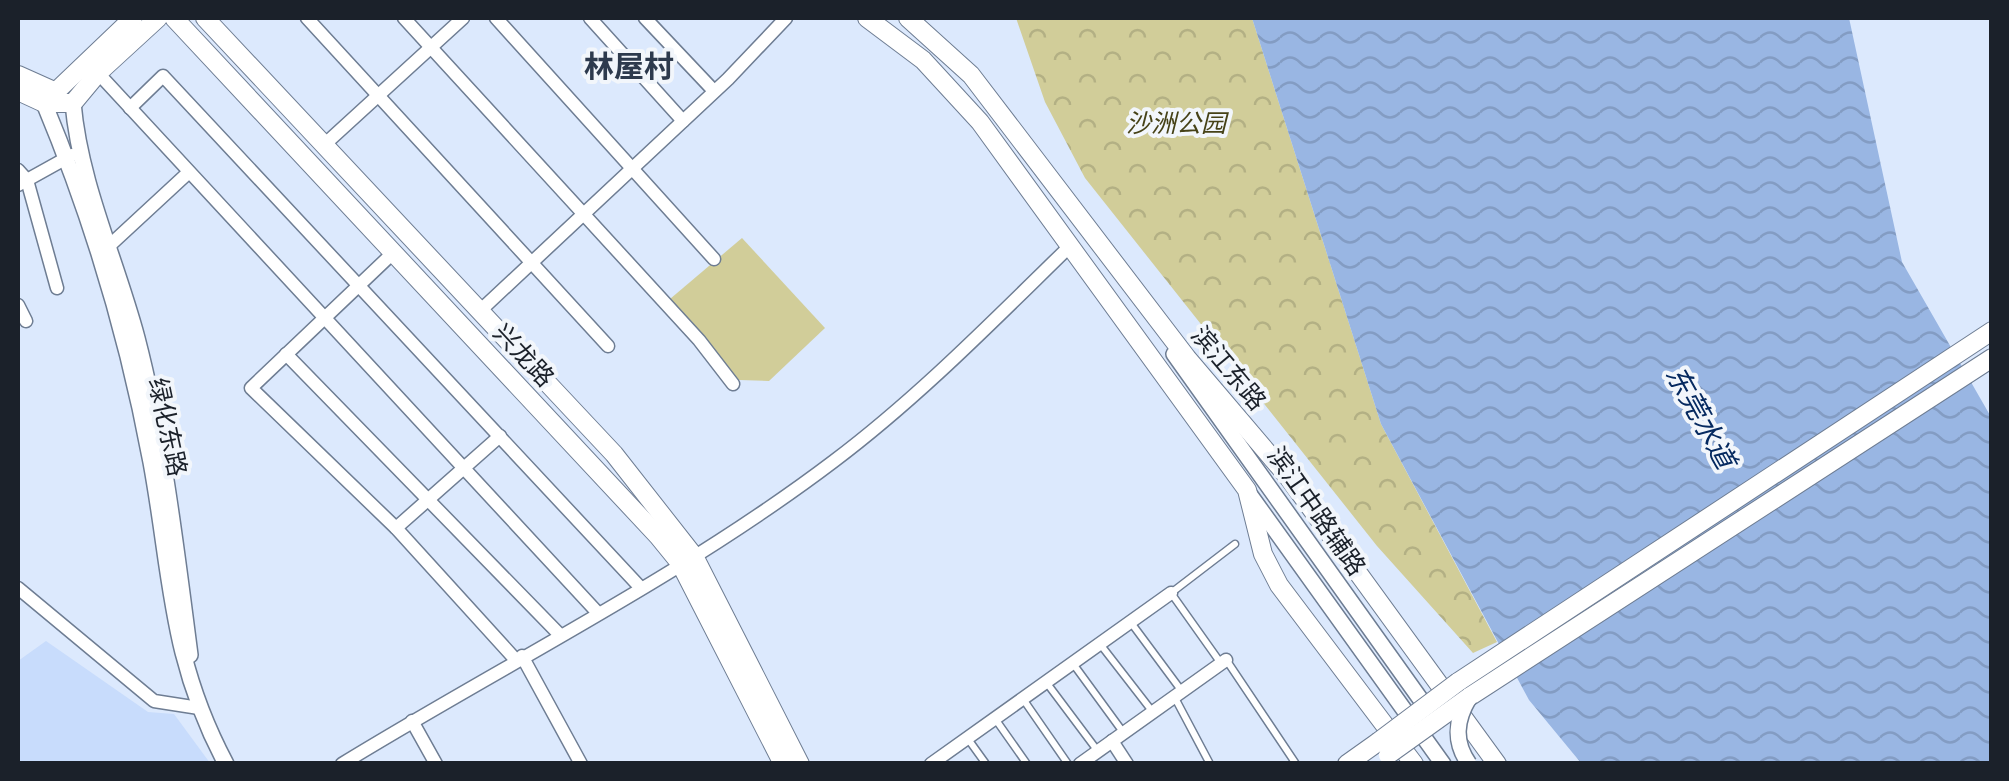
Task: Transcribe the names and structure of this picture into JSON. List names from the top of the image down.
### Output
{
  "streets": {
    "main road": ["兴龙路", "滨江东路"],
    "street": ["绿化东路", "滨江中路辅路"]
  },
  "crossings": [
    ["滨江东路", "滨江中路辅路"]
  ],
  "districts": ["林屋村"],
  "water": ["东莞水道"],
  "parks": ["沙洲公园"]
}
